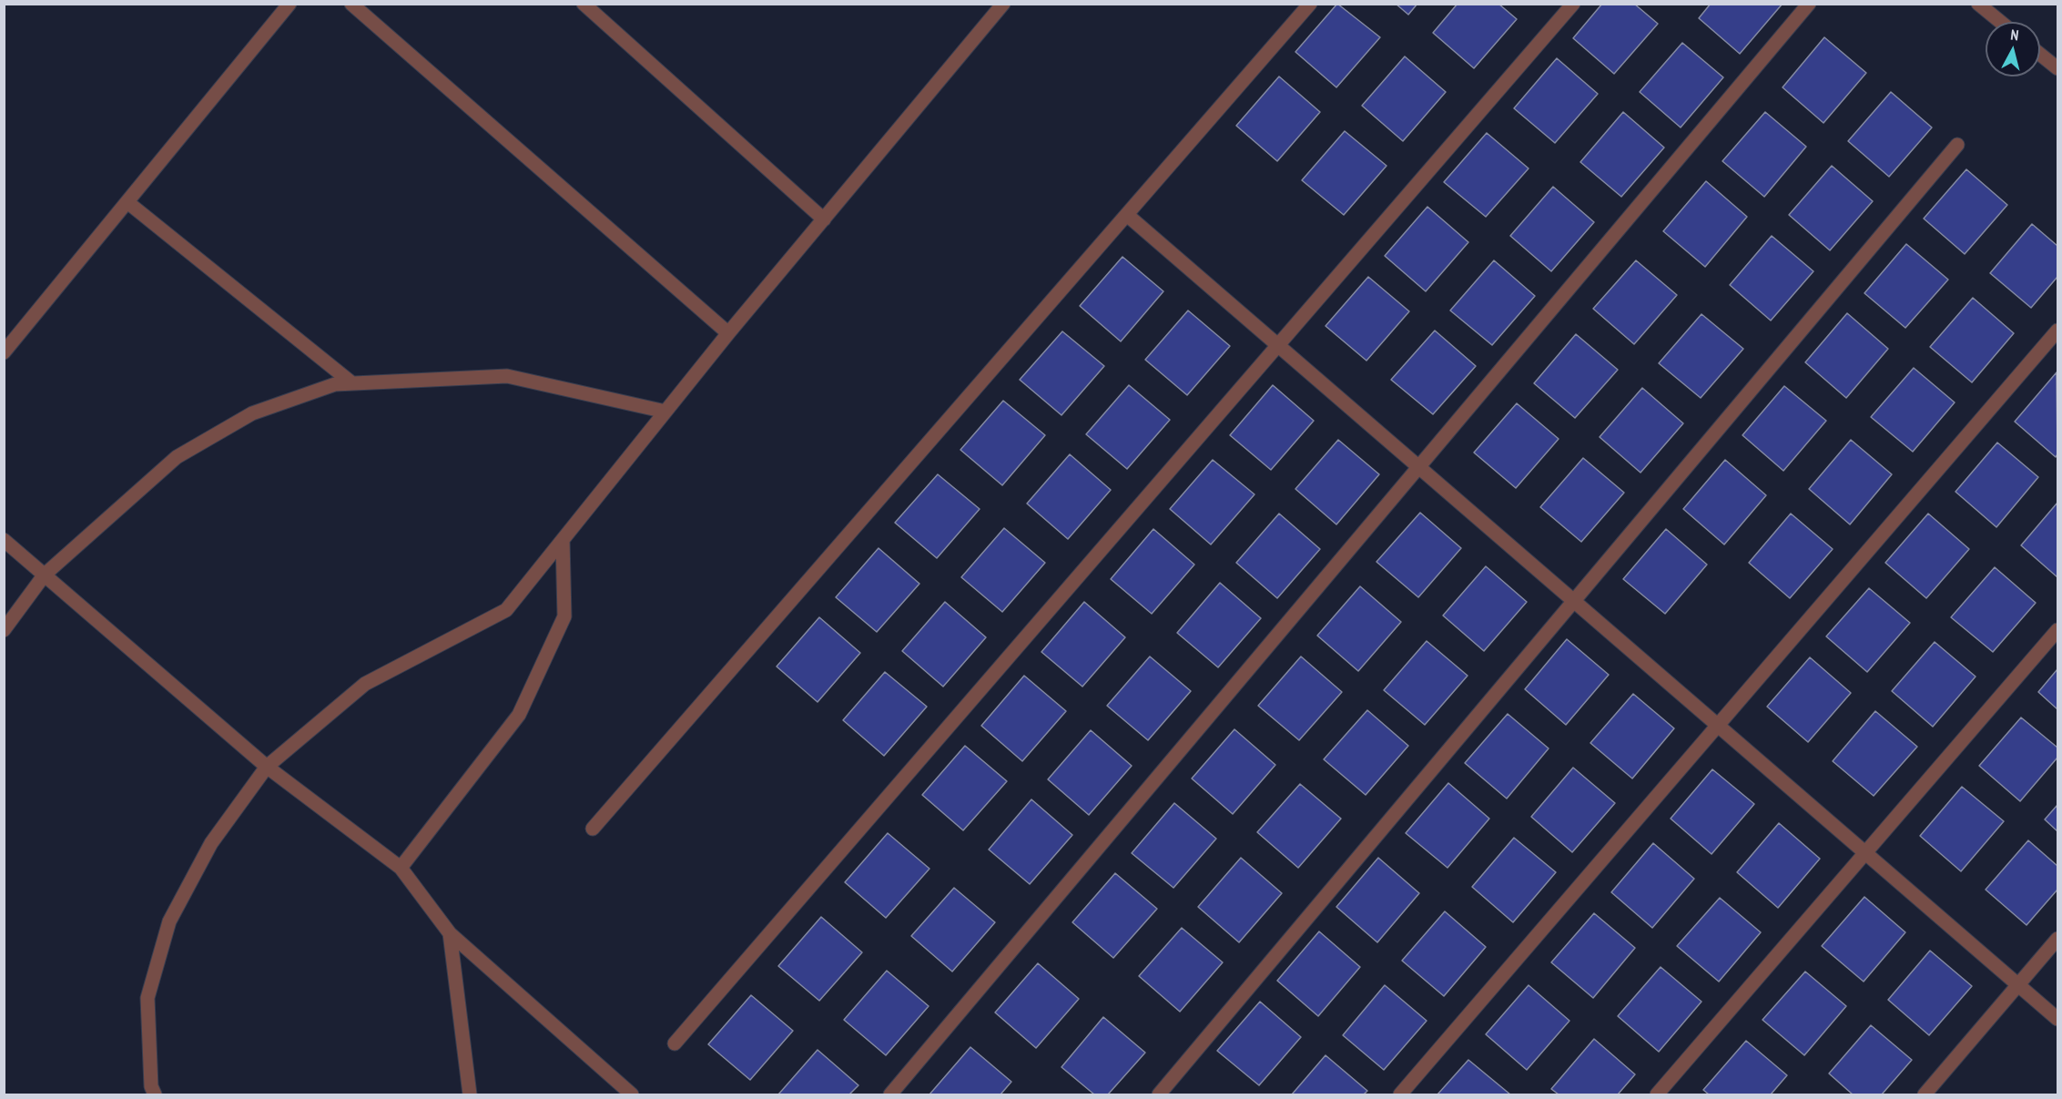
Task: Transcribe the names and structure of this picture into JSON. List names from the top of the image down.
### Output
{
  "north": "top"
}
